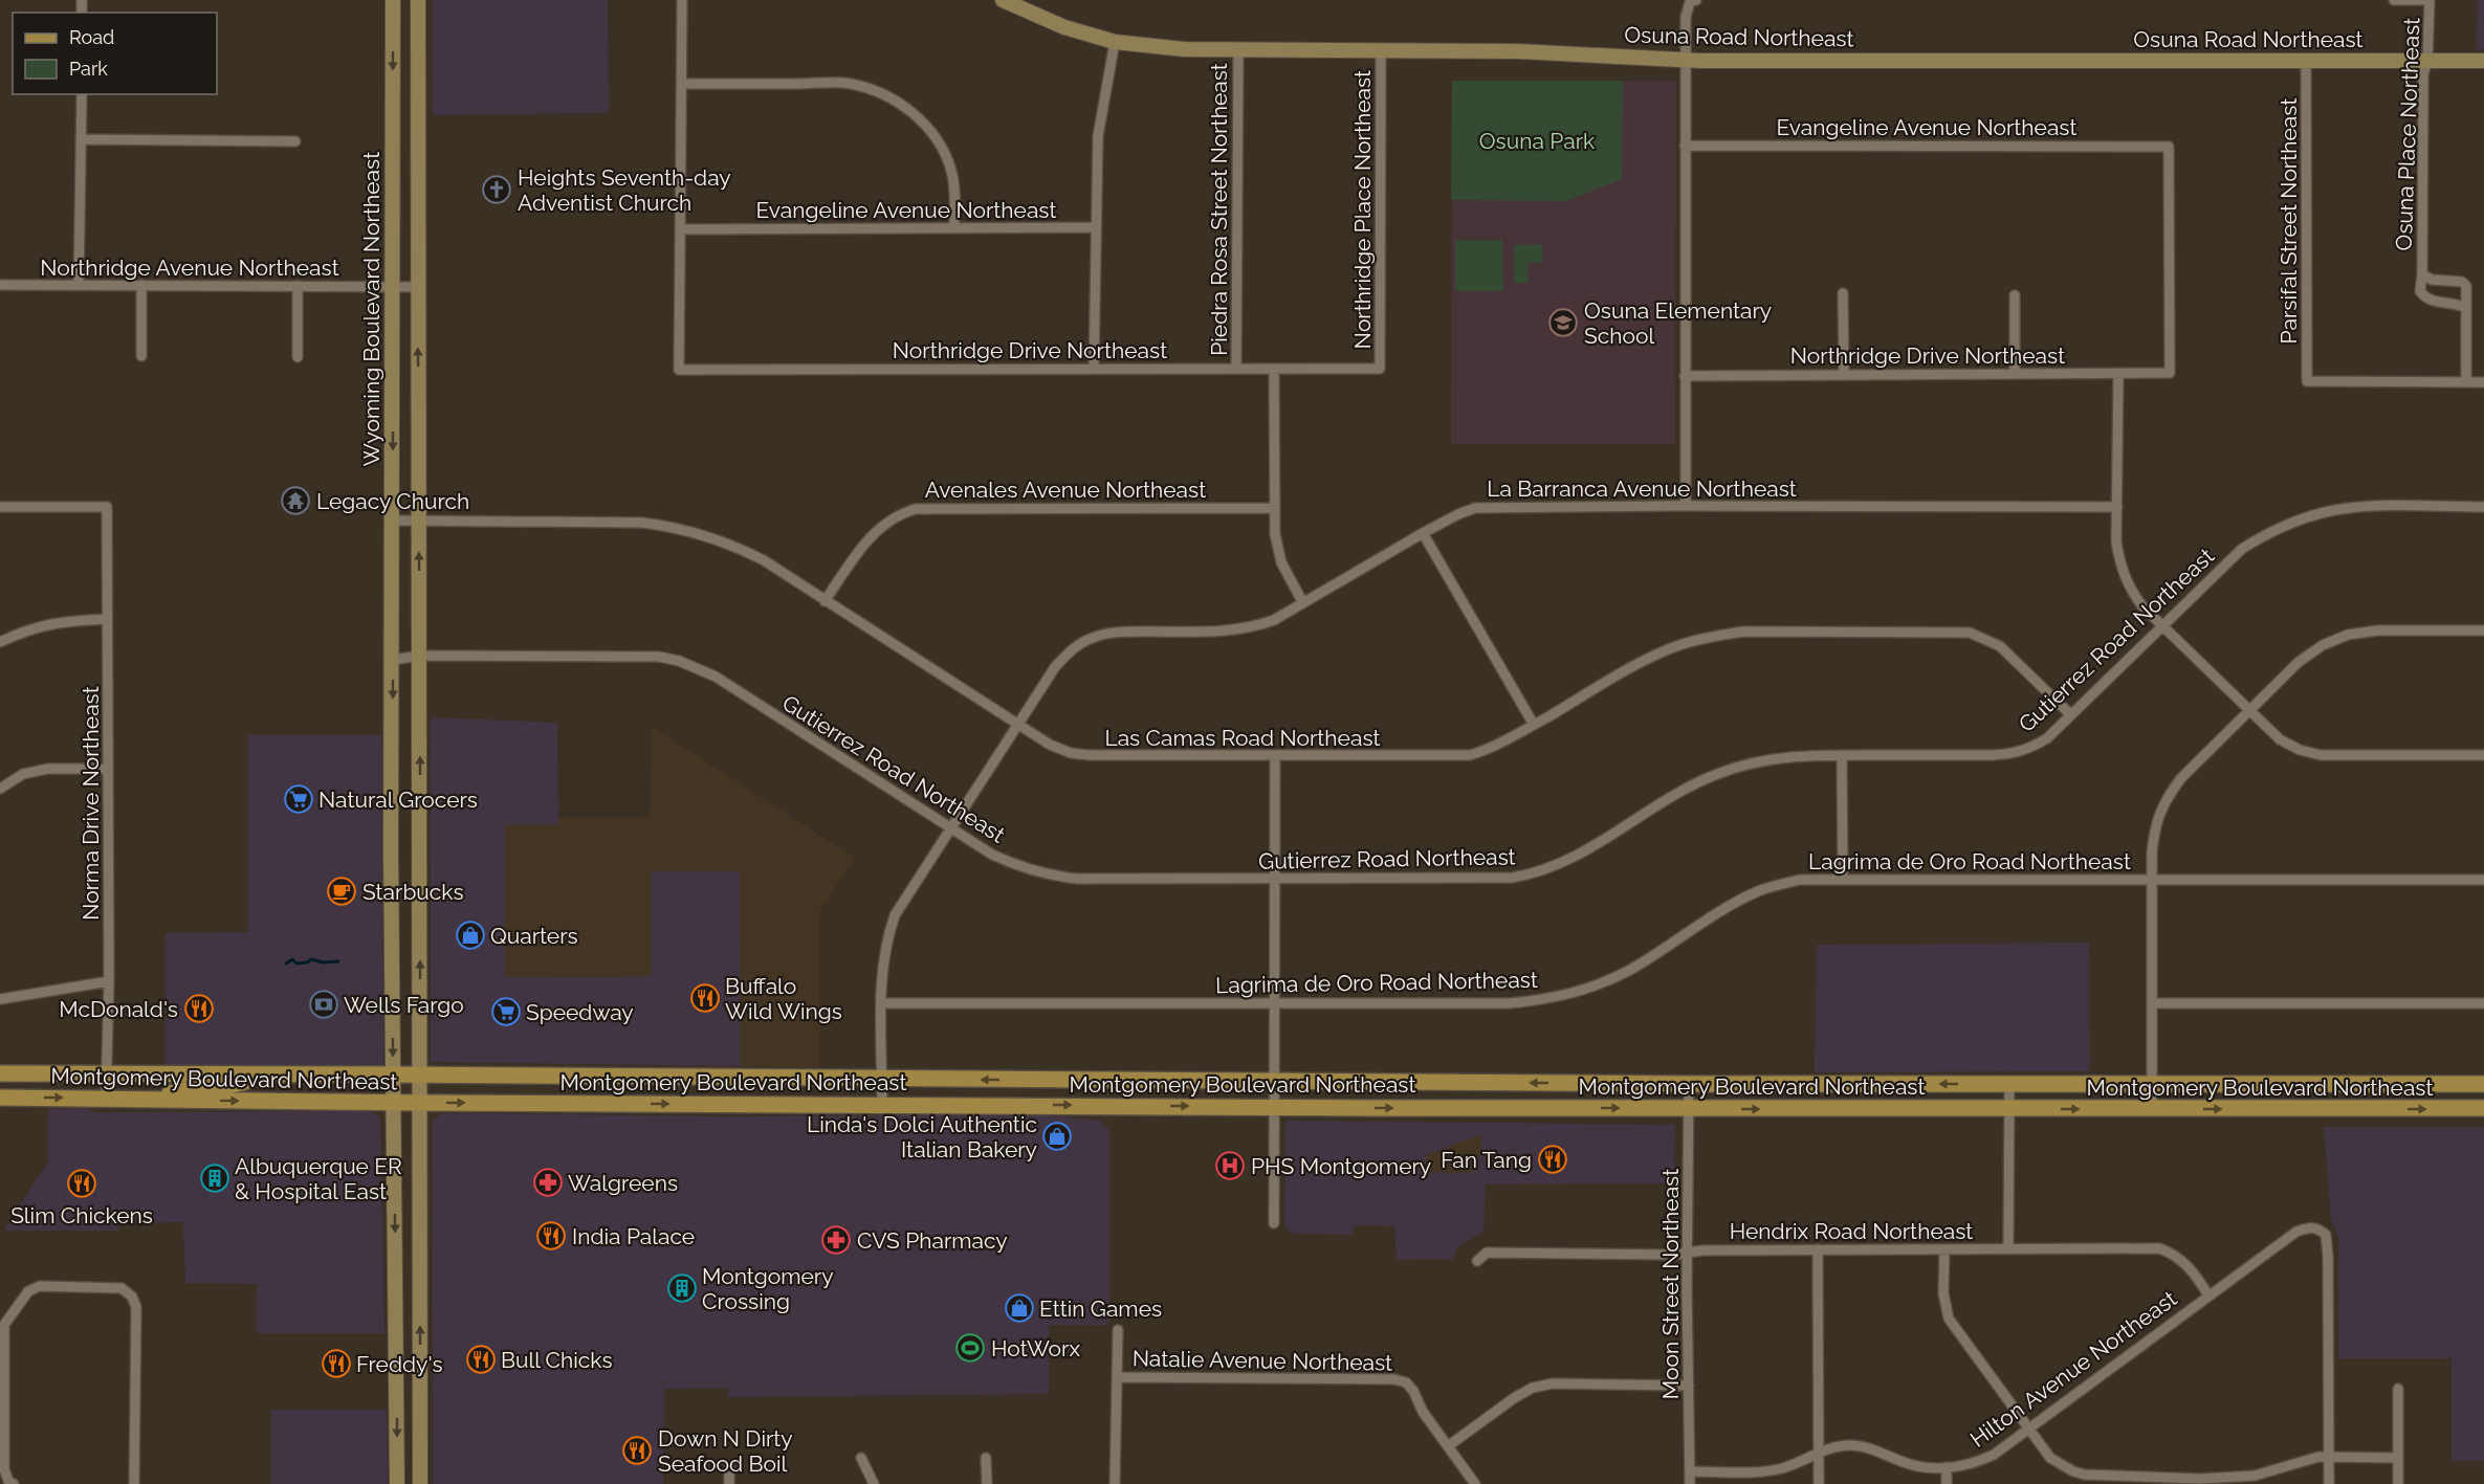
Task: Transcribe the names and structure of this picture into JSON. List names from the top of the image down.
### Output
{
  "streets": {
    "main road": ["Osuna Road Northeast", "Wyoming Boulevard Northeast", "Montgomery Boulevard Northeast"],
    "street": [
      "Evangeline Avenue Northeast",
      "Osuna Place Northeast",
      "Piedra Rosa Street Northeast",
      "Northridge Place Northeast",
      "Parsifal Street Northeast",
      "Northridge Avenue Northeast",
      "Northridge Drive Northeast",
      "La Barranca Avenue Northeast",
      "Avenales Avenue Northeast",
      "Gutierrez Road Northeast",
      "Las Camas Road Northeast",
      "Norma Drive Northeast",
      "Lagrima de Oro Road Northeast",
      "Hendrix Road Northeast",
      "Moon Street Northeast",
      "Natalie Avenue Northeast",
      "Hilton Avenue Northeast"
    ]
  },
  "crossings": [
    ["Osuna Road Northeast", "Osuna Place Northeast"],
    ["Osuna Road Northeast", "Piedra Rosa Street Northeast"],
    ["Osuna Road Northeast", "Northridge Place Northeast"],
    ["Osuna Road Northeast", "Parsifal Street Northeast"],
    ["Evangeline Avenue Northeast", "Northridge Drive Northeast"],
    ["Osuna Place Northeast", "Parsifal Street Northeast"],
    ["Piedra Rosa Street Northeast", "Northridge Drive Northeast"],
    ["Northridge Place Northeast", "Northridge Drive Northeast"],
    ["Northridge Avenue Northeast", "Wyoming Boulevard Northeast"],
    ["Wyoming Boulevard Northeast", "Gutierrez Road Northeast"],
    ["Wyoming Boulevard Northeast", "Las Camas Road Northeast"],
    ["Wyoming Boulevard Northeast", "Montgomery Boulevard Northeast"],
    ["La Barranca Avenue Northeast", "Gutierrez Road Northeast"],
    ["La Barranca Avenue Northeast", "Las Camas Road Northeast"],
    ["La Barranca Avenue Northeast", "Lagrima de Oro Road Northeast"],
    ["La Barranca Avenue Northeast", "Montgomery Boulevard Northeast"],
    ["Avenales Avenue Northeast", "Las Camas Road Northeast"],
    ["Gutierrez Road Northeast", "Las Camas Road Northeast"],
    ["Norma Drive Northeast", "Montgomery Boulevard Northeast"],
    ["Montgomery Boulevard Northeast", "Moon Street Northeast"],
    ["Hendrix Road Northeast", "Moon Street Northeast"],
    ["Hendrix Road Northeast", "Hilton Avenue Northeast"],
    ["Moon Street Northeast", "Hilton Avenue Northeast"]
  ],
  "parks": ["Osuna Park"],
  "places": {
    "church": ["Heights Seventh-day Adventist Church"],
    "school or university": ["Osuna Elementary School"],
    "temple": ["Legacy Church"],
    "supermarket": ["Natural Grocers", "Speedway"],
    "cafe": ["Starbucks"],
    "shop": ["Quarters", "Linda's Dolci Authentic Italian Bakery", "Ettin Games"],
    "restaurant": [
      "Buffalo Wild Wings",
      "McDonald's",
      "Fan Tang",
      "Slim Chickens",
      "India Palace",
      "Bull Chicks",
      "Freddy's",
      "Down N Dirty Seafood Boil"
    ],
    "bank": ["Wells Fargo"],
    "hospital": ["PHS Montgomery"],
    "building": ["Albuquerque ER & Hospital East", "Montgomery Crossing"],
    "pharmacy": ["Walgreens", "CVS Pharmacy"],
    "sports": ["HotWorx"]
  },
  "legend": ["Road", "Park"]
}
